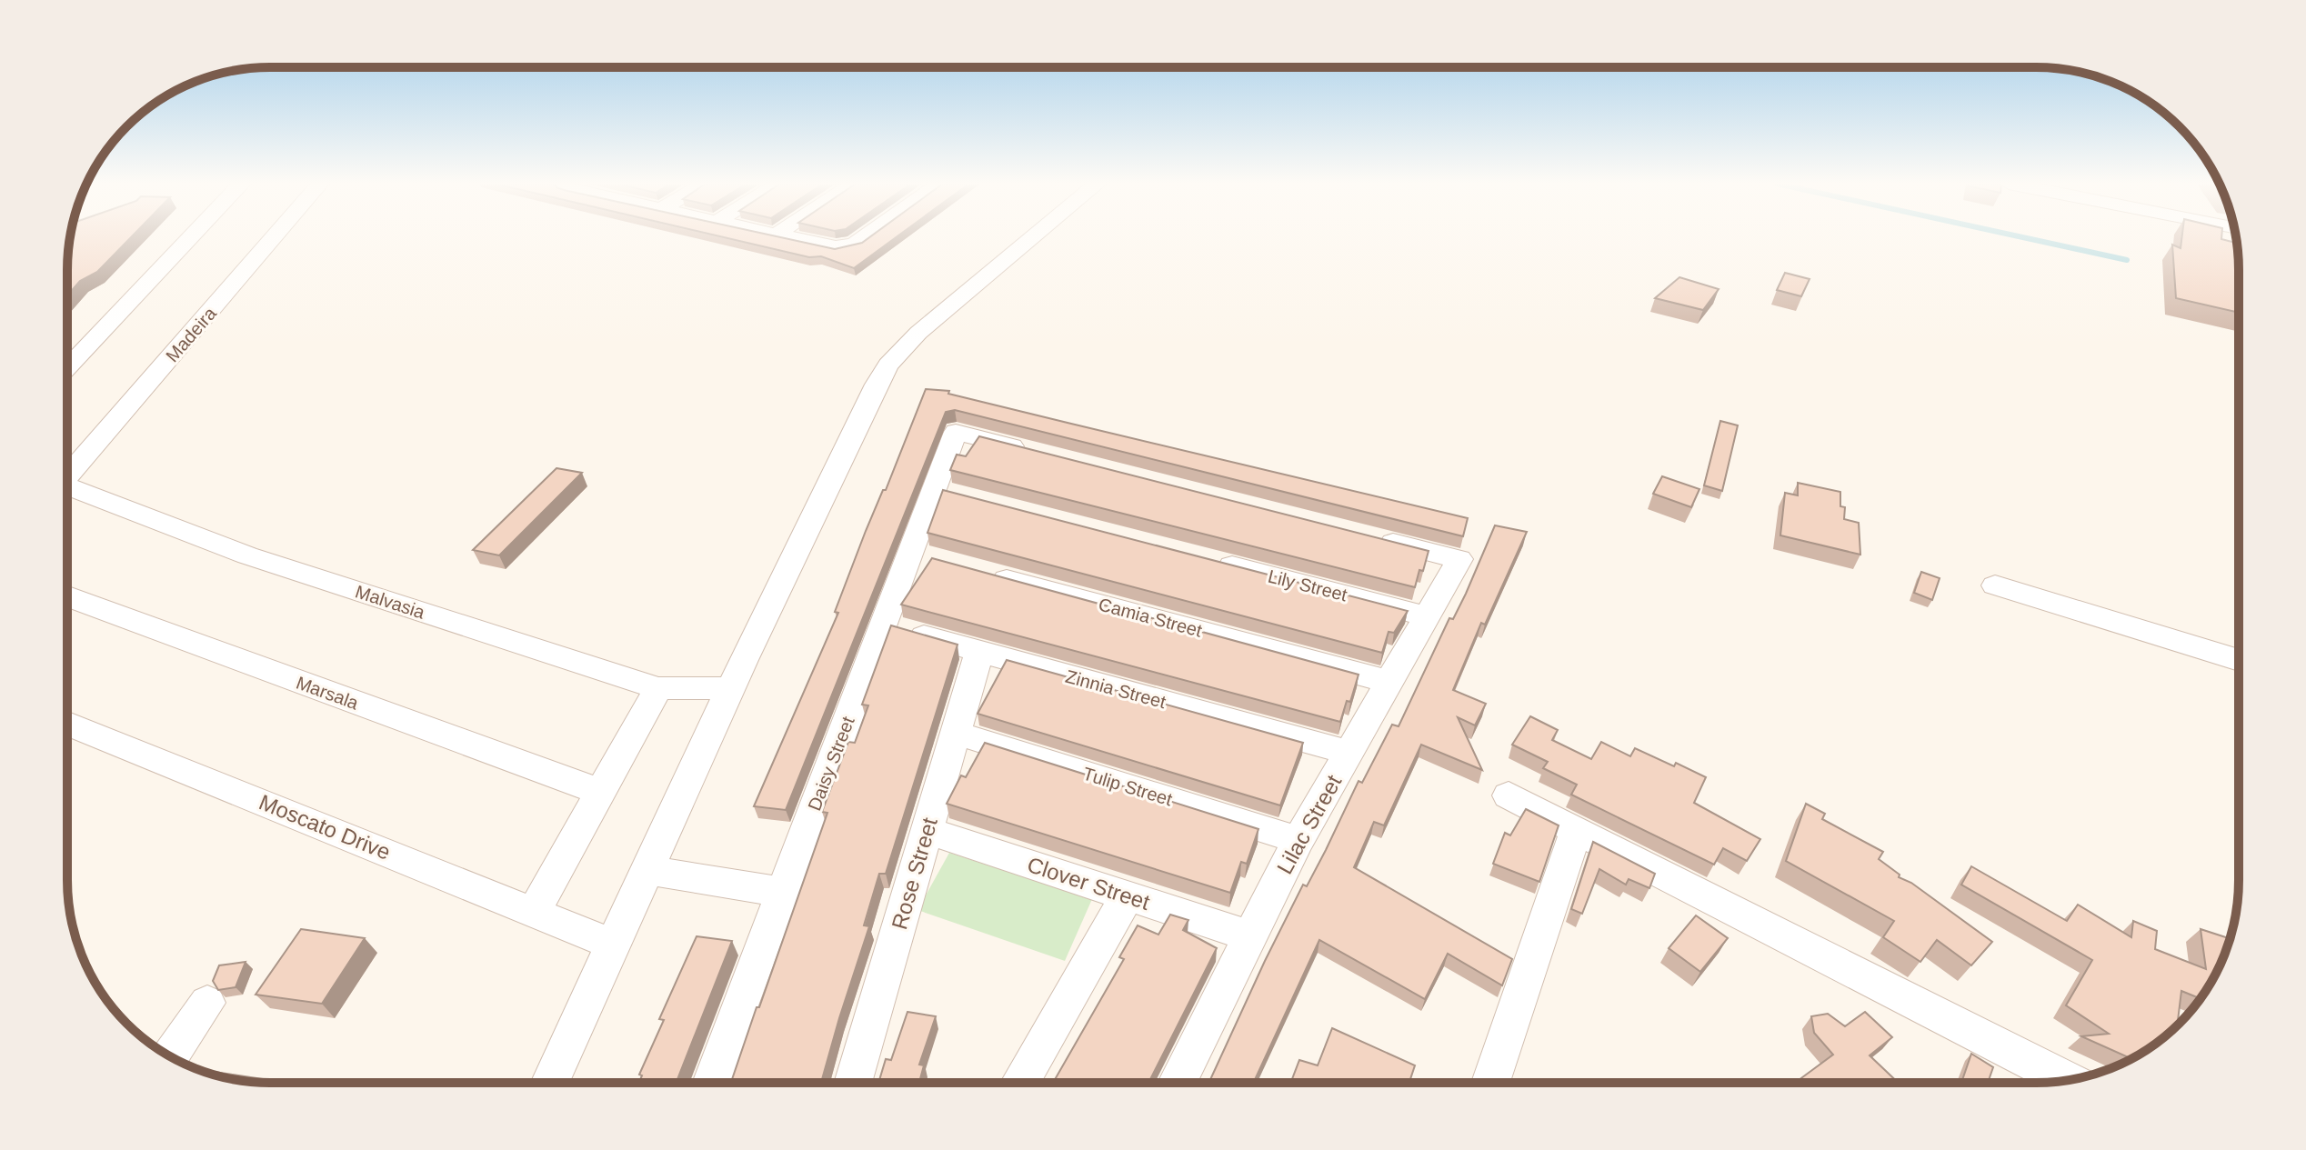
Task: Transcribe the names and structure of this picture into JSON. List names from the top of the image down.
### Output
{
  "streets": {
    "street": [
      "Madeira",
      "Lily Street",
      "Malvasia",
      "Camia Street",
      "Zinnia Street",
      "Marsala",
      "Daisy Street",
      "Tulip Street",
      "Lilac Street",
      "Moscato Drive",
      "Rose Street",
      "Clover Street"
    ]
  },
  "crossings": [
    ["Lily Street", "Lilac Street"],
    ["Camia Street", "Lilac Street"],
    ["Zinnia Street", "Daisy Street"],
    ["Zinnia Street", "Lilac Street"],
    ["Zinnia Street", "Rose Street"],
    ["Tulip Street", "Lilac Street"],
    ["Tulip Street", "Rose Street"],
    ["Lilac Street", "Clover Street"],
    ["Rose Street", "Clover Street"]
  ]
}
